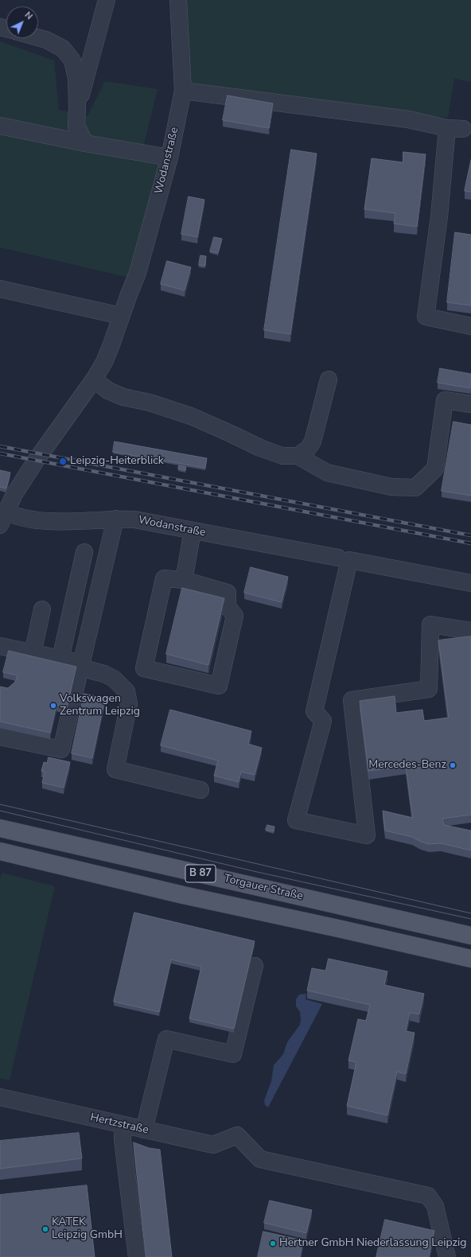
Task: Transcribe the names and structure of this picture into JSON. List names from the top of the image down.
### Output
{
  "streets": {
    "main road": ["B 87", "Torgauer Straße"],
    "street": ["Wodanstraße", "Hertzstraße"]
  },
  "places": [
    "Leipzig-Heiterblick",
    "Volkswagen Zentrum Leipzig",
    "Mercedes-Benz",
    "KATEK Leipzig GmbH",
    "Hertner GmbH Niederlassung Leipzig"
  ],
  "north": "top right"
}
